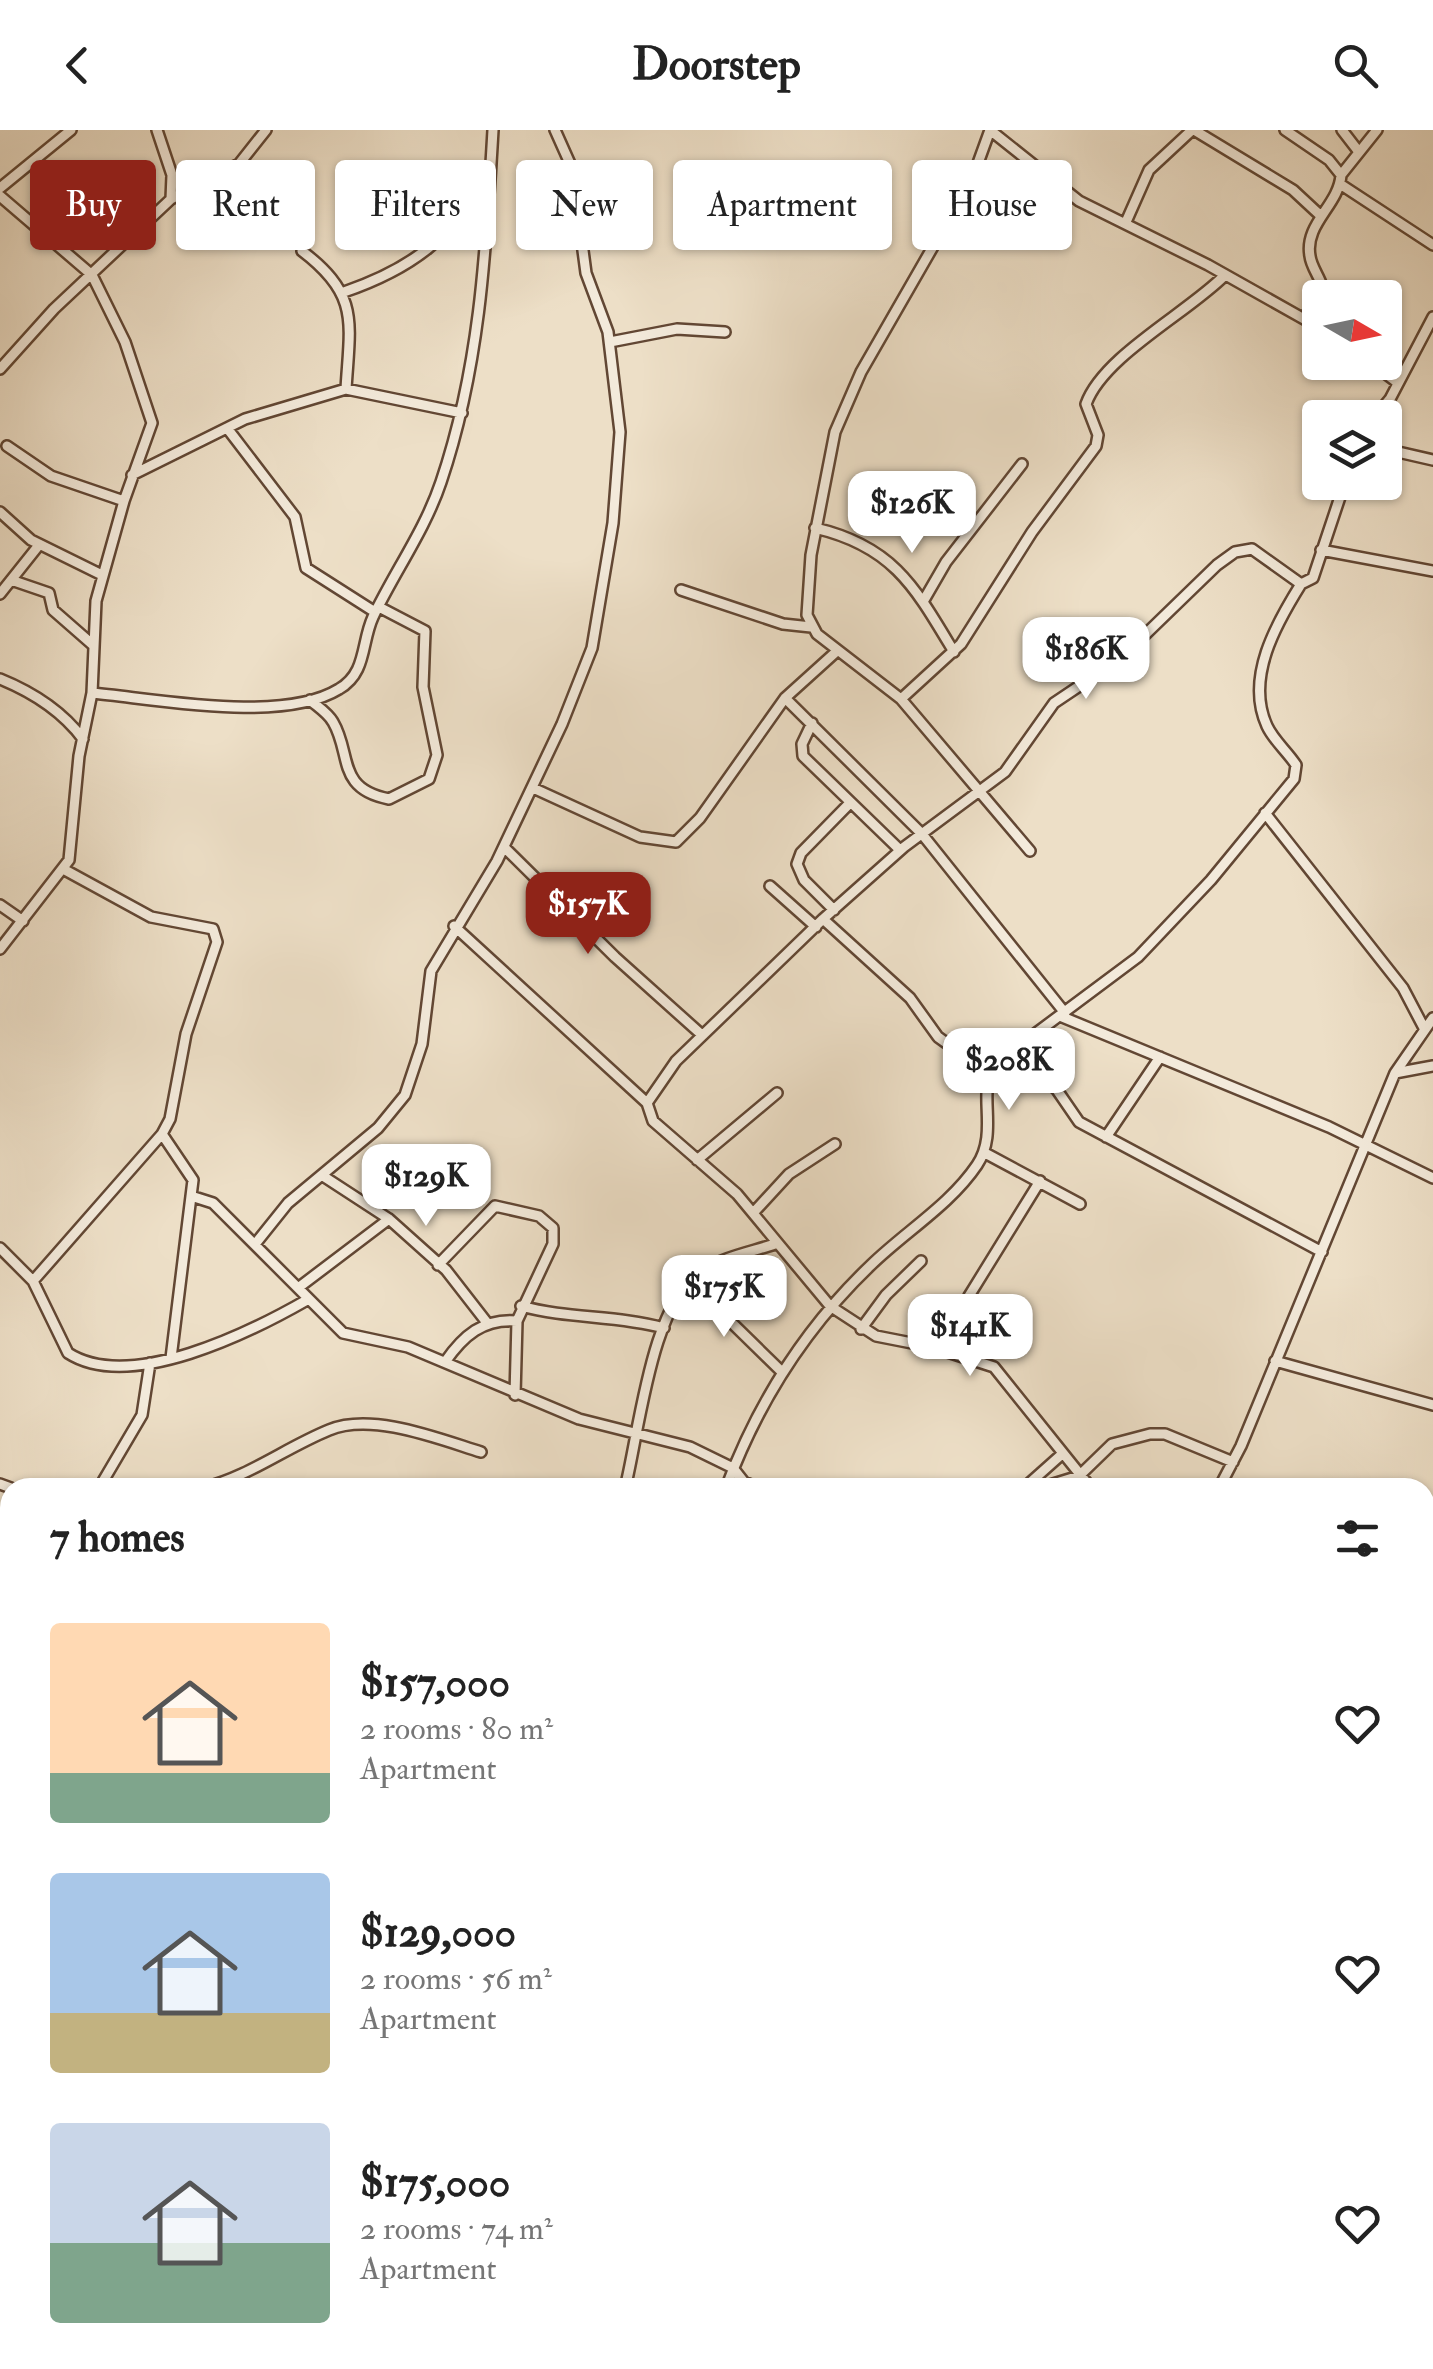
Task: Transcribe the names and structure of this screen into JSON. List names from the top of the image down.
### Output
{
  "north": "right",
  "page": {
    "header": "Doorstep",
    "chip": [
      "Buy",
      "Rent",
      "Filters",
      "New",
      "Apartment",
      "House"
    ],
    "price": [
      "$126K",
      "$186K",
      "$157K",
      "$208K",
      "$129K",
      "$175K",
      "$141K"
    ],
    "heading": "7 homes",
    "list": [
      {
        "name": "$157,000",
        "note": "2 rooms · 80 m² · Apartment"
      },
      {
        "name": "$129,000",
        "note": "2 rooms · 56 m² · Apartment"
      },
      {
        "name": "$175,000",
        "note": "2 rooms · 74 m² · Apartment"
      }
    ]
  }
}
